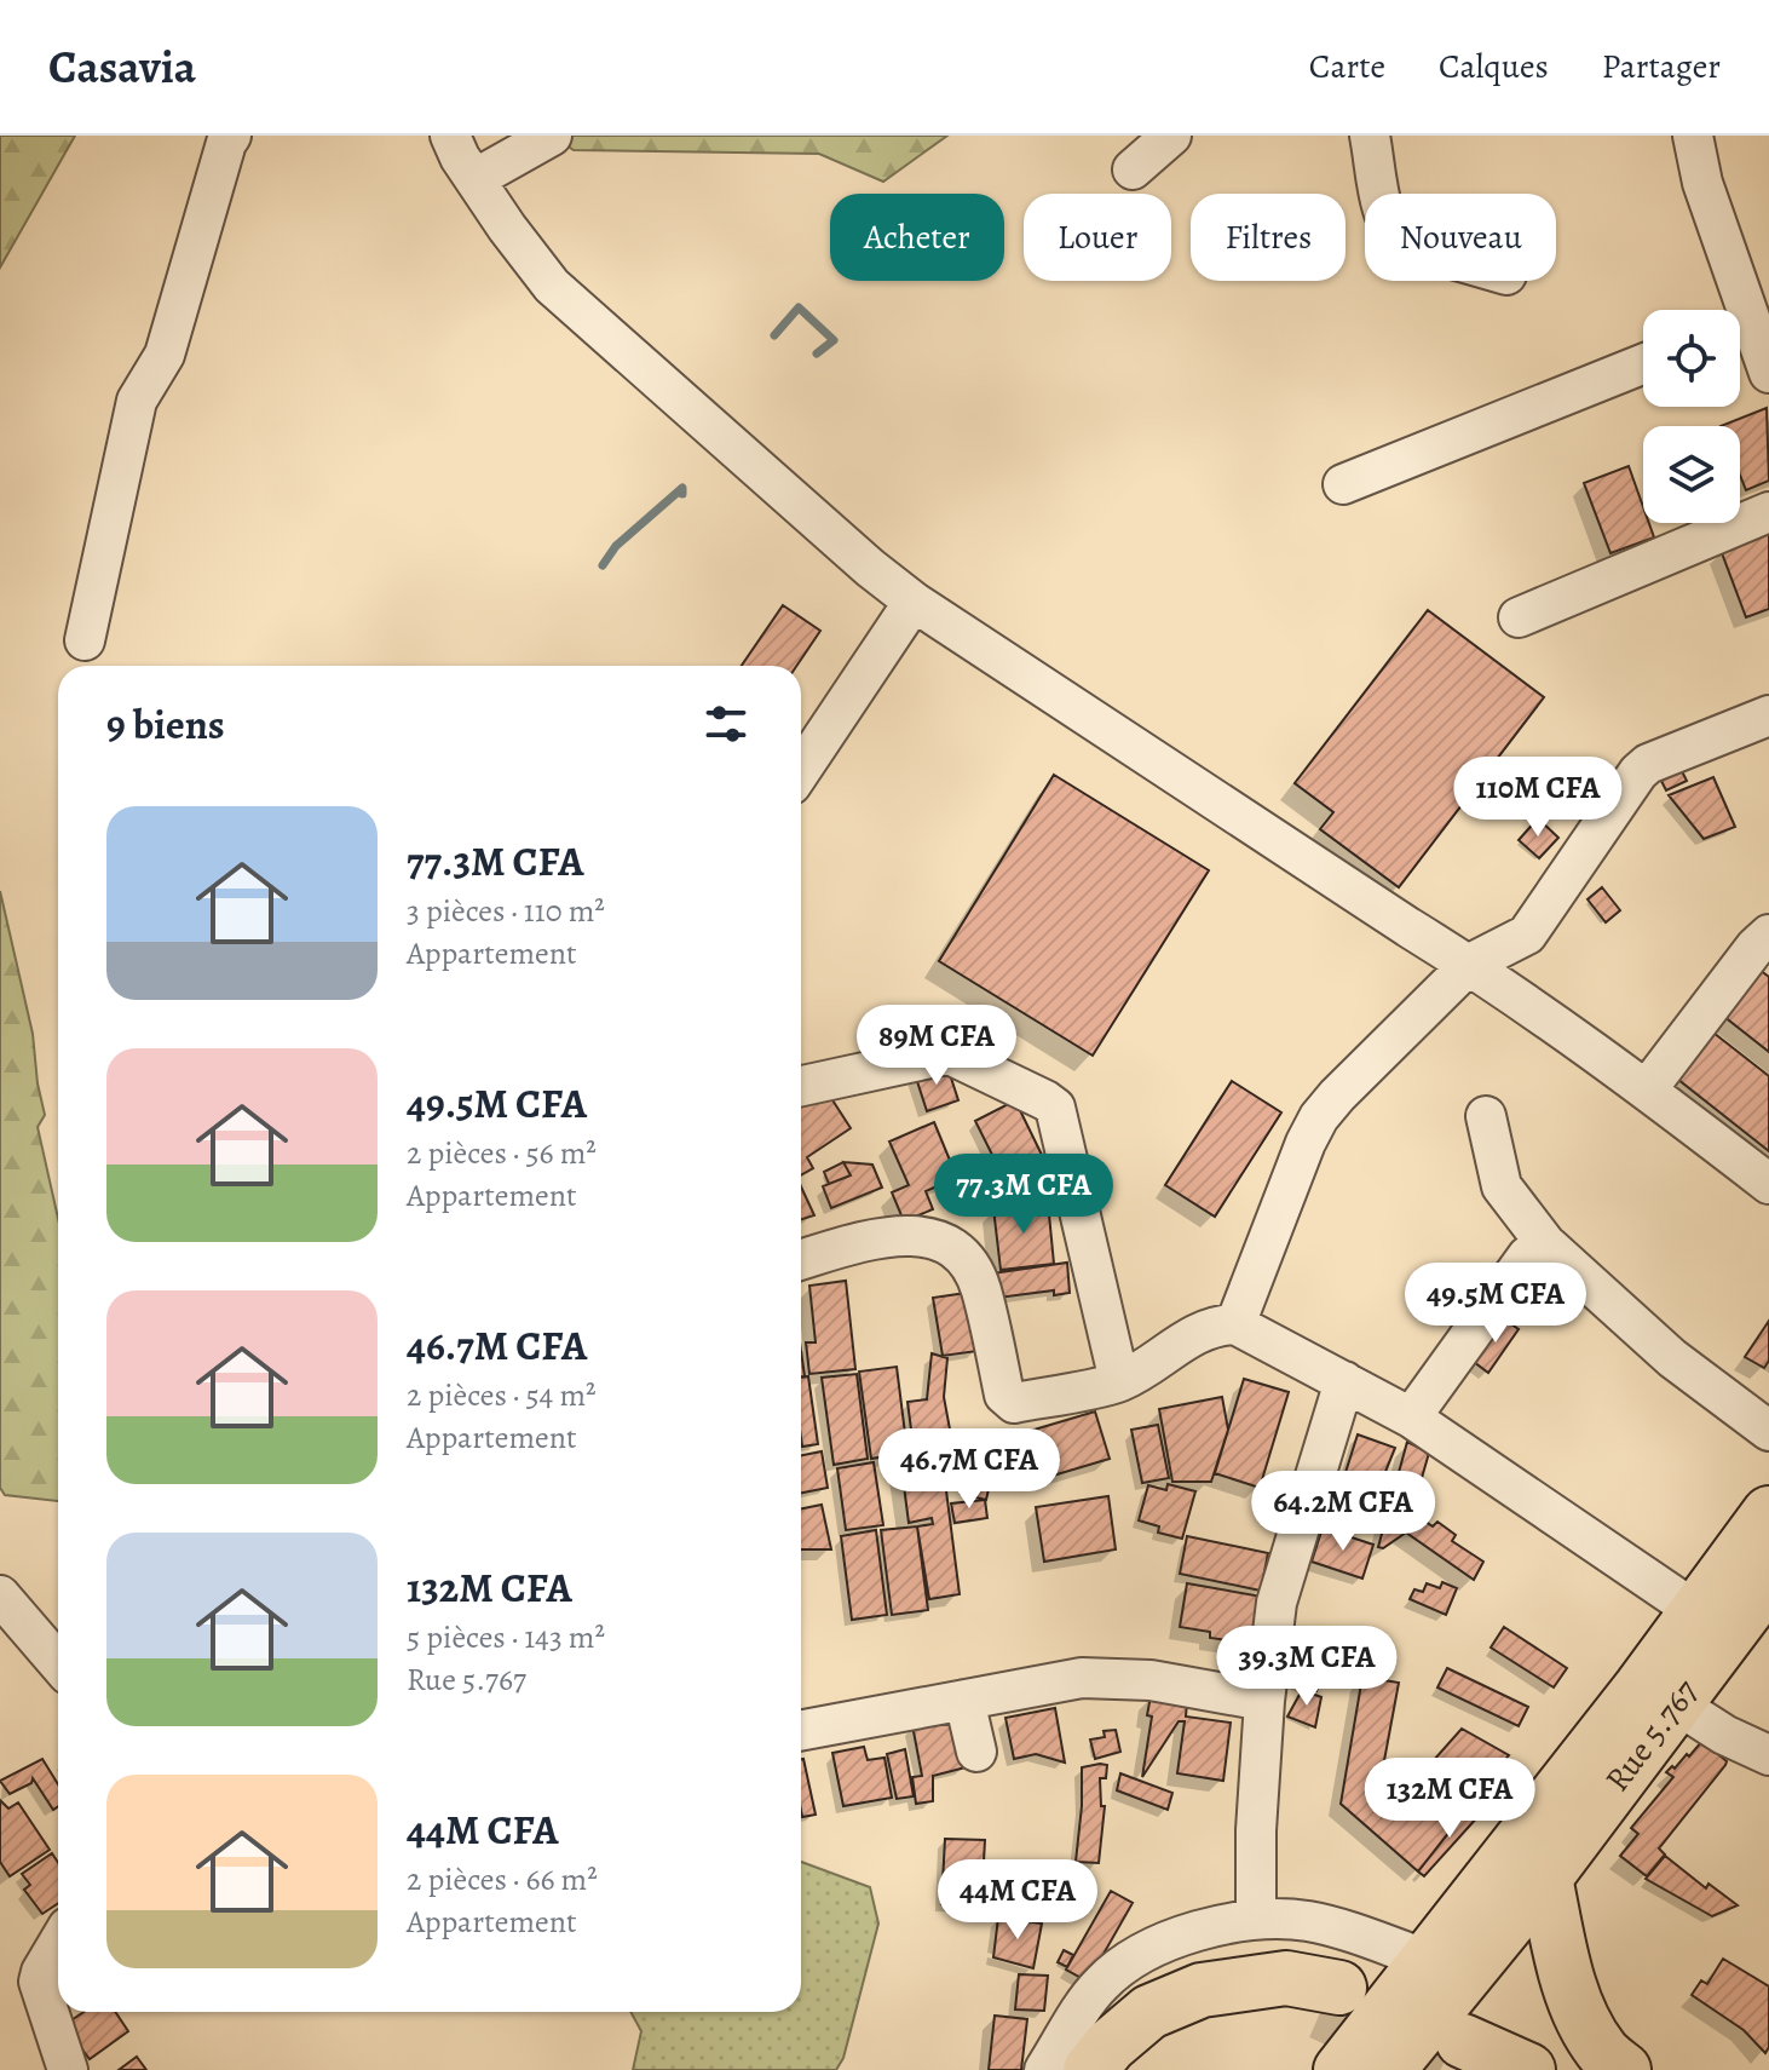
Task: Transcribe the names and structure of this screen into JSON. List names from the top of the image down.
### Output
{
  "streets": {
    "highway": ["Rue 5.767"]
  },
  "page": {
    "header": "Casavia",
    "nav": ["Carte", "Calques", "Partager"],
    "chip": [
      "Acheter",
      "Louer",
      "Filtres",
      "Nouveau"
    ],
    "heading": "9 biens",
    "price": [
      "110M CFA",
      "89M CFA",
      "77.3M CFA",
      "49.5M CFA",
      "46.7M CFA",
      "64.2M CFA",
      "39.3M CFA",
      "132M CFA",
      "44M CFA"
    ],
    "list": [
      {
        "name": "77.3M CFA",
        "note": "3 pièces · 110 m² · Appartement"
      },
      {
        "name": "49.5M CFA",
        "note": "2 pièces · 56 m² · Appartement"
      },
      {
        "name": "46.7M CFA",
        "note": "2 pièces · 54 m² · Appartement"
      },
      {
        "name": "132M CFA",
        "note": "5 pièces · 143 m² · Rue 5.767"
      },
      {
        "name": "44M CFA",
        "note": "2 pièces · 66 m² · Appartement"
      }
    ]
  }
}
